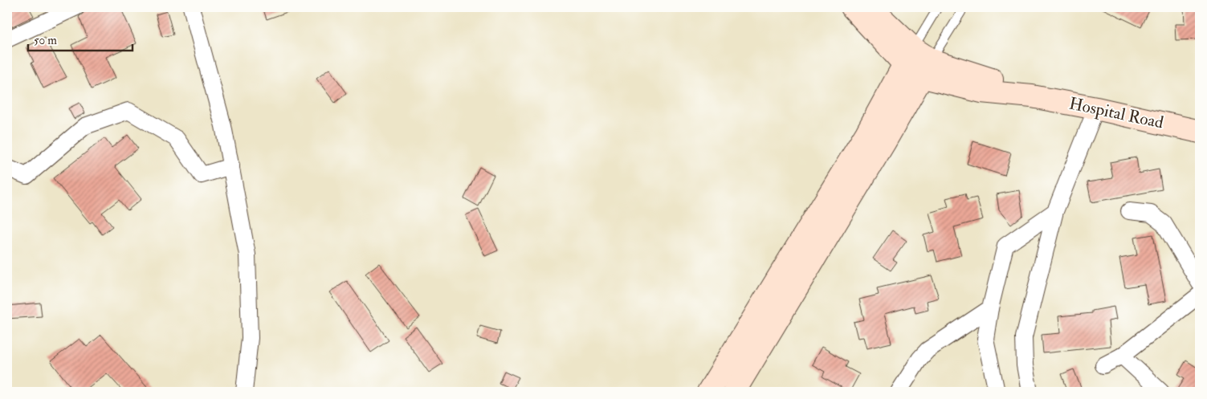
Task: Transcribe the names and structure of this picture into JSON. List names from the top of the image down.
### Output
{
  "streets": {
    "street": ["Hospital Road"]
  },
  "scale_bar": "50 m"
}
